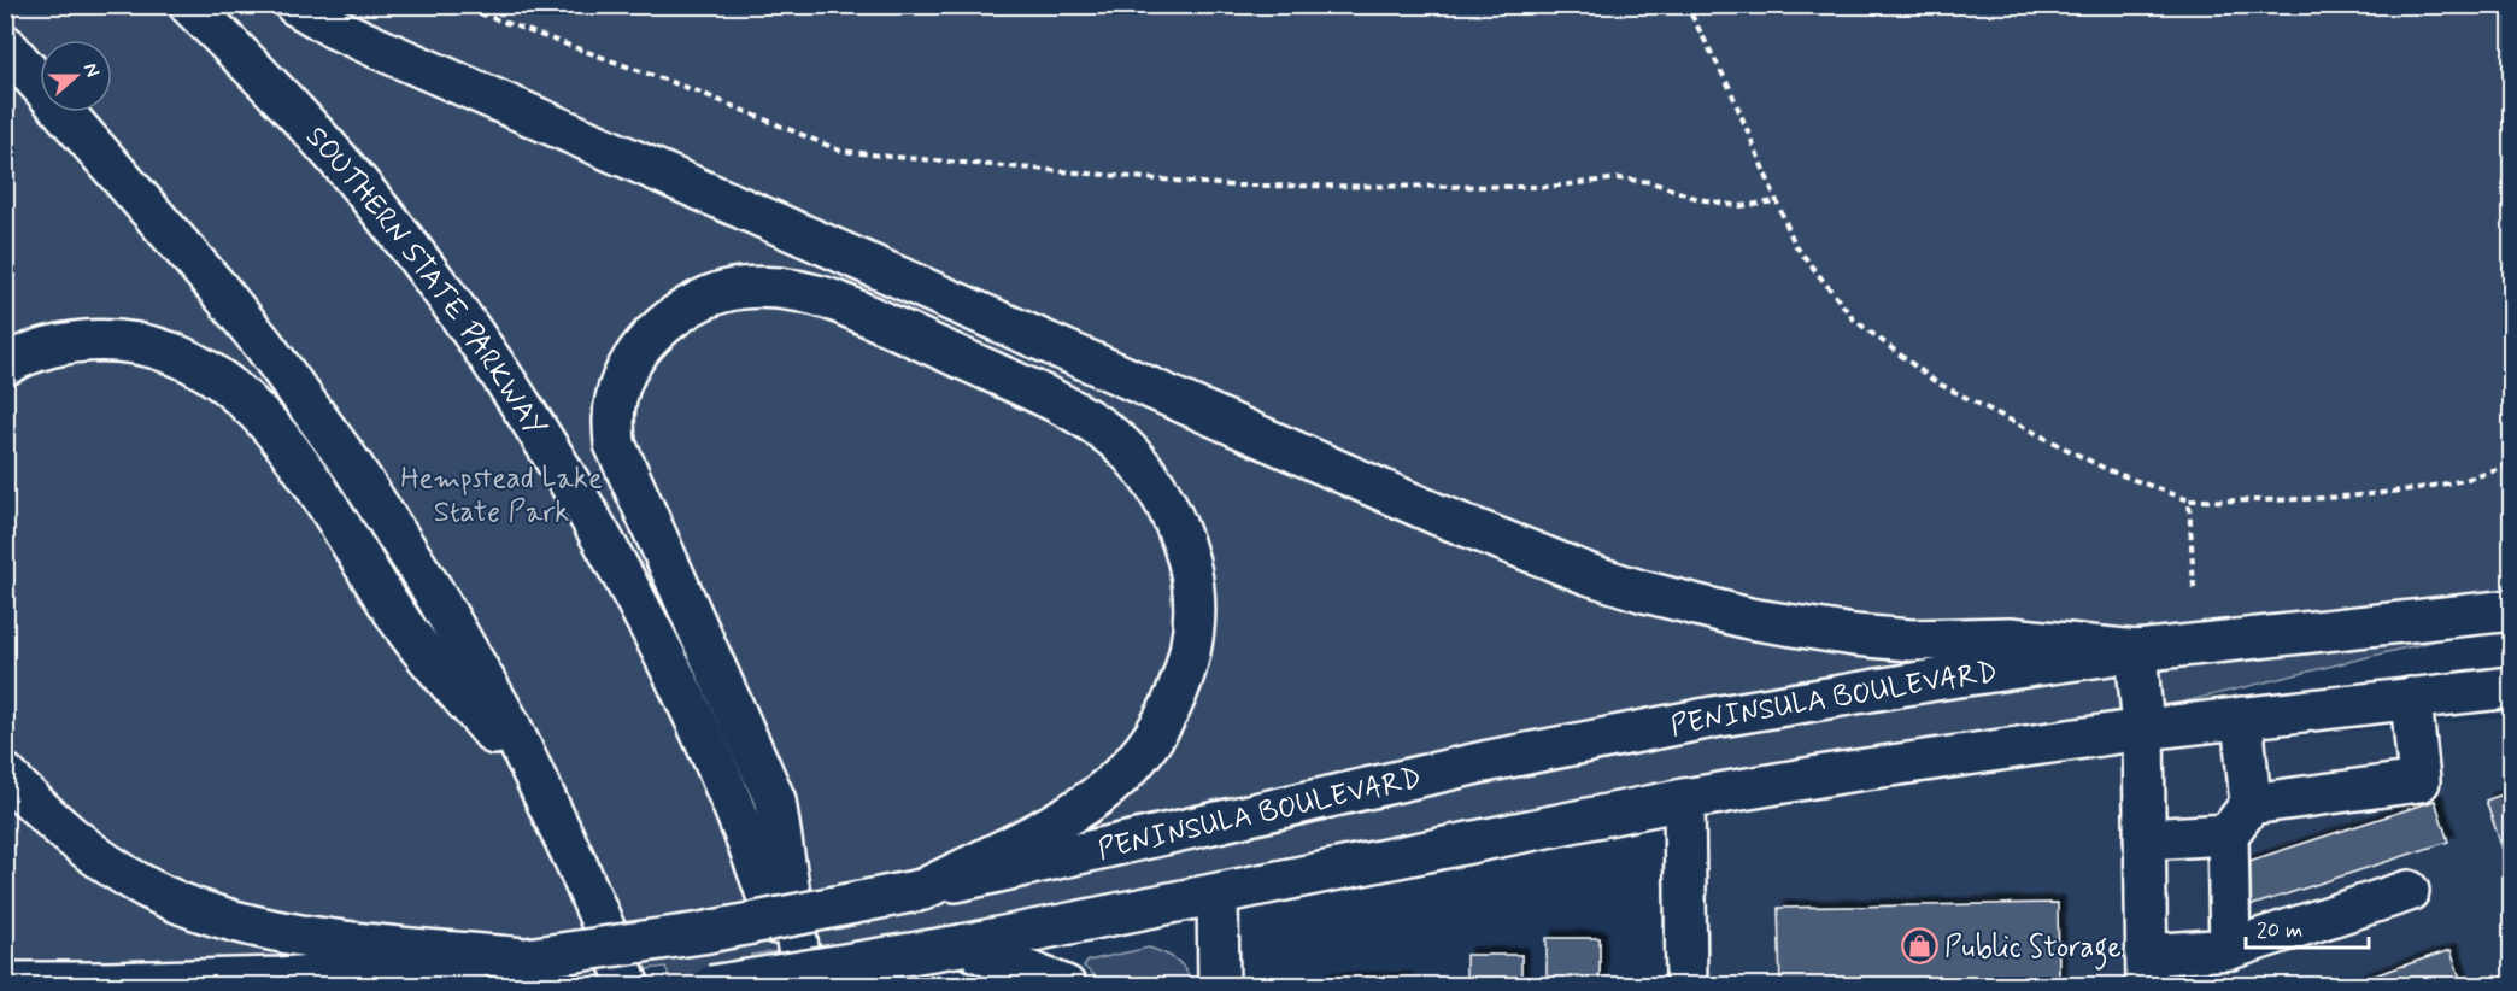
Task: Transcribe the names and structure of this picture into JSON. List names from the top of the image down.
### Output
{
  "streets": {
    "main road": ["SOUTHERN STATE PARKWAY", "PENINSULA BOULEVARD"]
  },
  "parks": ["Hempstead Lake State Park"],
  "places": {
    "shop": ["Public Storage"]
  },
  "scale_bar": "20 m",
  "north": "right"
}
